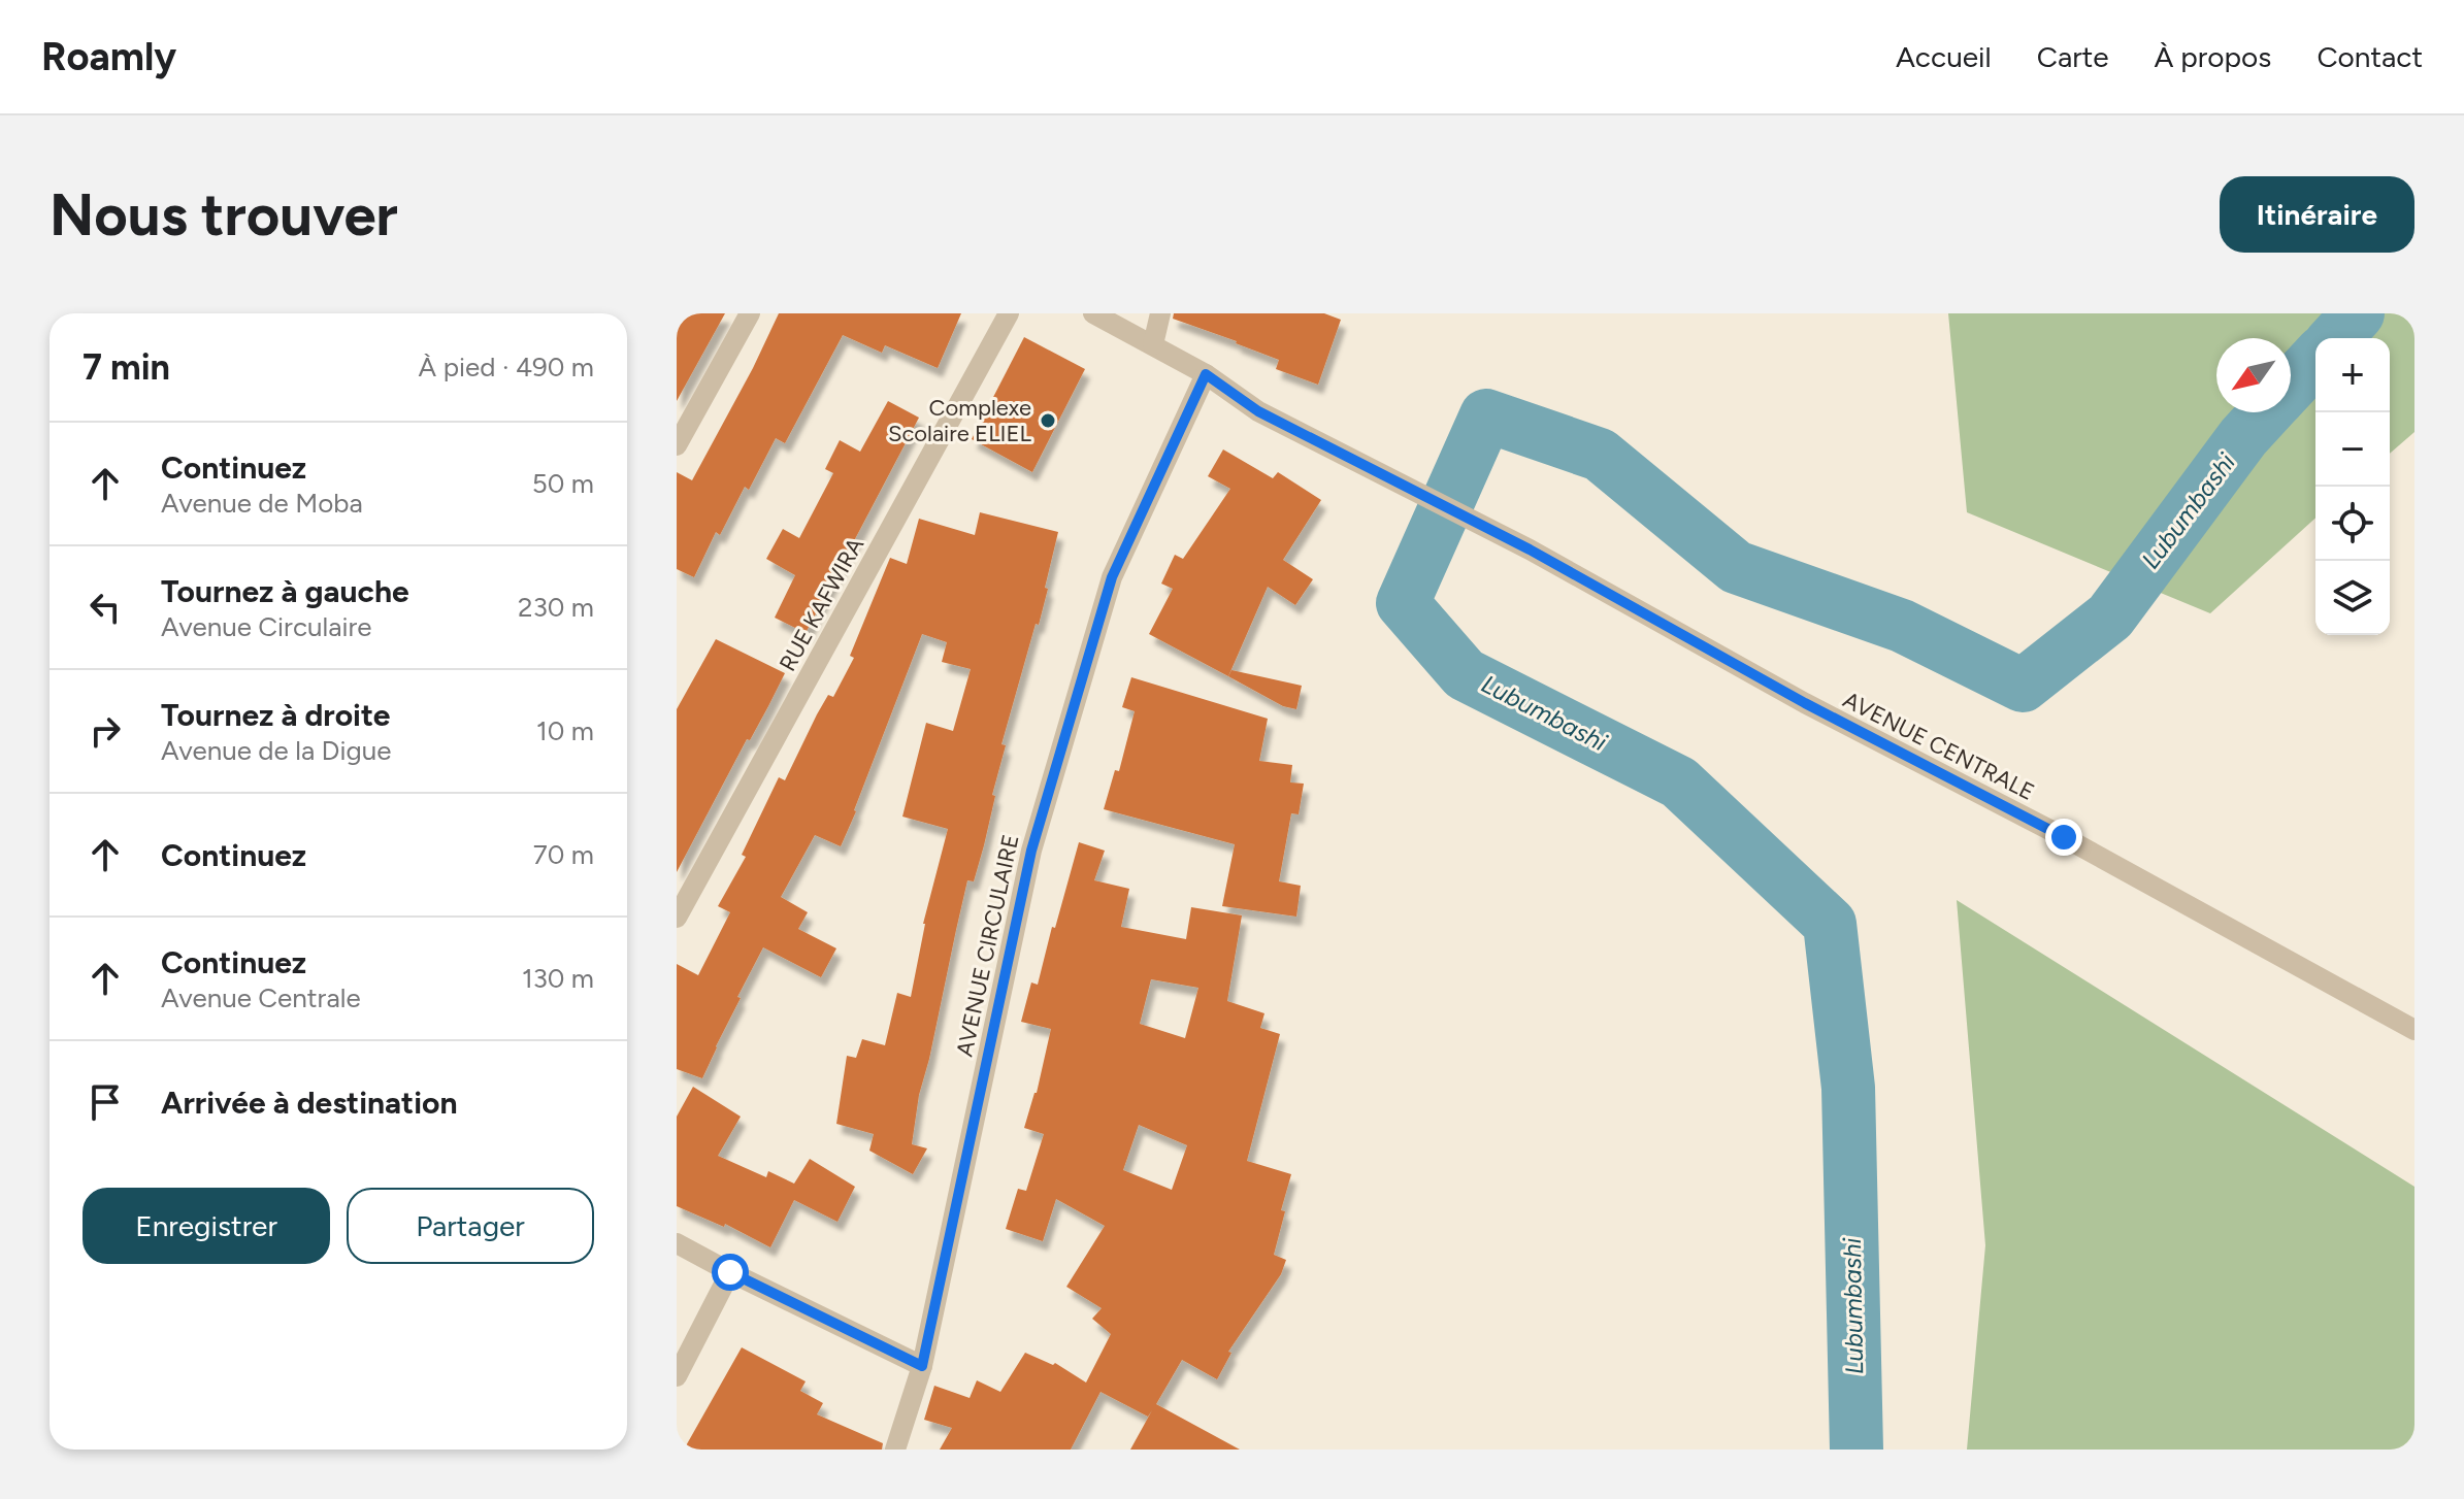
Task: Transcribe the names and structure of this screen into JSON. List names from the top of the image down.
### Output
{
  "streets": {
    "street": ["RUE KAFWIRA", "AVENUE CENTRALE", "AVENUE CIRCULAIRE"]
  },
  "crossings": [
    ["AVENUE CENTRALE", "AVENUE CIRCULAIRE"]
  ],
  "water": ["Lubumbashi"],
  "places": ["Complexe Scolaire ELIEL"],
  "north": "bottom left",
  "page": {
    "header": "Roamly",
    "nav": [
      "Accueil",
      "Carte",
      "À propos",
      "Contact"
    ],
    "buttons": [
      "Itinéraire",
      ["Enregistrer", "Partager"]
    ],
    "title": "Nous trouver",
    "heading": ["7 min", "À pied · 490 m"],
    "map_buttons": ["+", "−"],
    "list": [
      ["Continuez", "Avenue de Moba", "50 m"],
      ["Tournez à gauche", "Avenue Circulaire", "230 m"],
      ["Tournez à droite", "Avenue de la Digue", "10 m"],
      ["Continuez", "70 m"],
      ["Continuez", "Avenue Centrale", "130 m"],
      "Arrivée à destination"
    ]
  }
}
